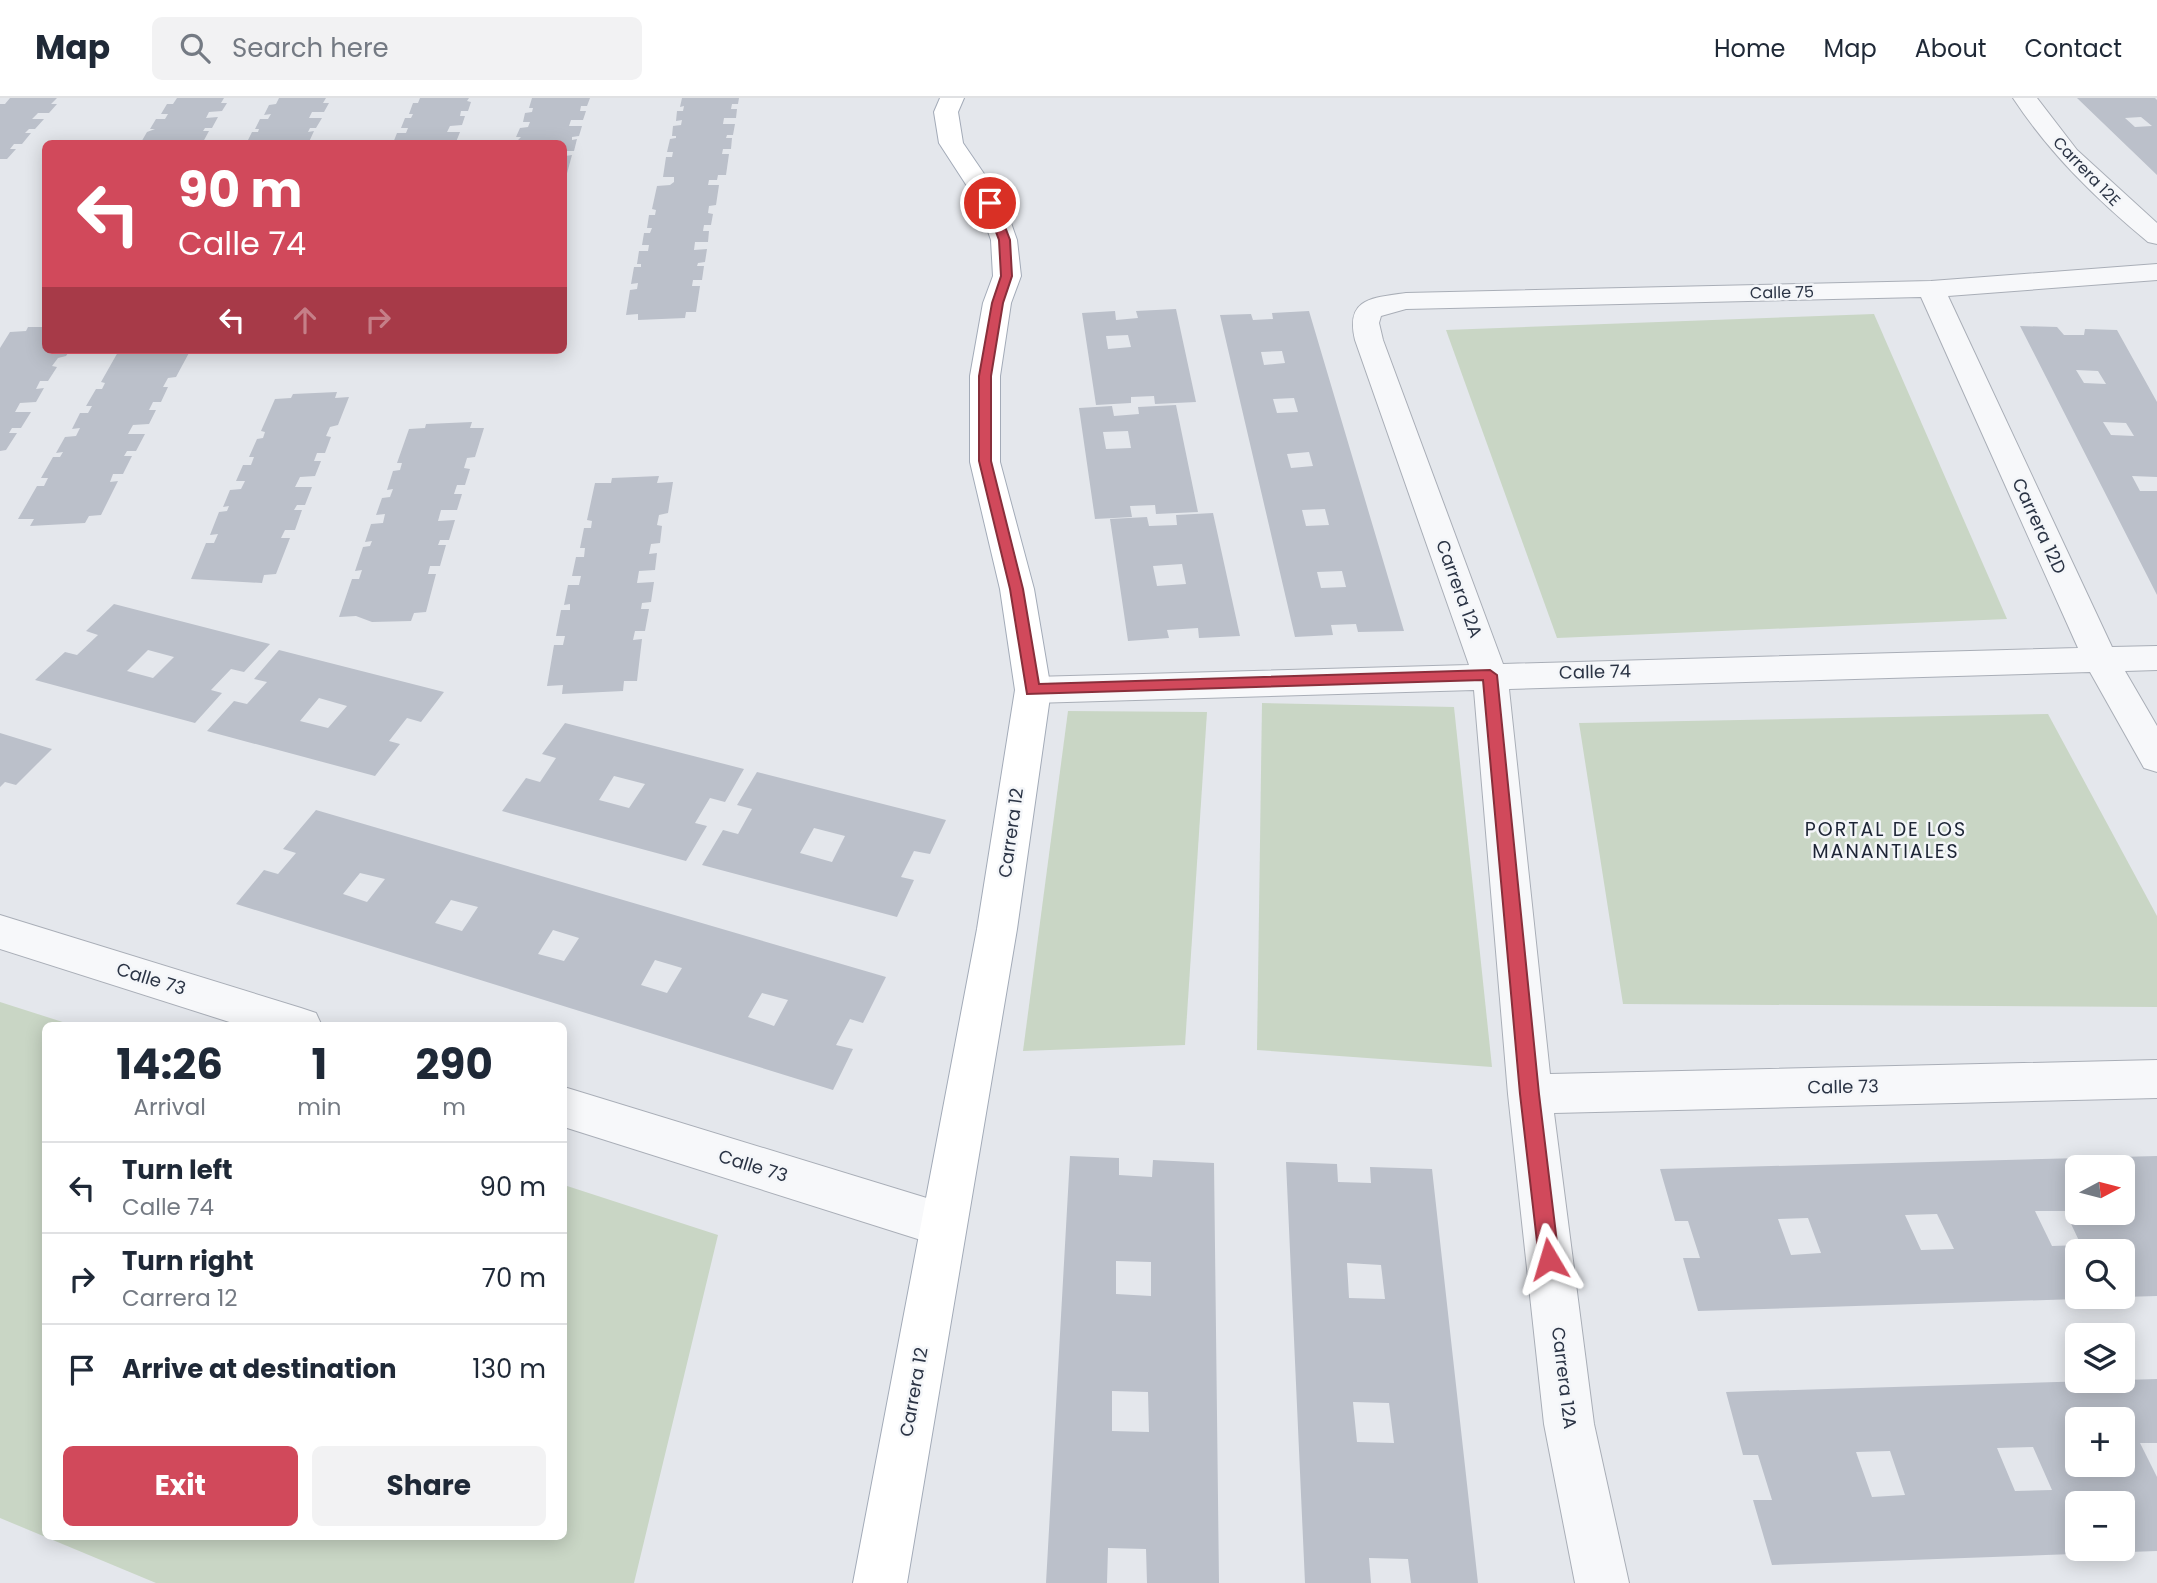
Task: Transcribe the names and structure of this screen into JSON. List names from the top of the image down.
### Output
{
  "streets": {
    "main road": ["Carrera 12"],
    "street": [
      "Carrera 12E",
      "Calle 75",
      "Carrera 12D",
      "Carrera 12A",
      "Calle 74",
      "Calle 73"
    ]
  },
  "crossings": [
    ["Calle 75", "Carrera 12D"],
    ["Calle 75", "Carrera 12A"],
    ["Carrera 12D", "Calle 74"],
    ["Carrera 12A", "Calle 74"],
    ["Carrera 12A", "Calle 73"],
    ["Calle 74", "Carrera 12"],
    ["Carrera 12", "Calle 73"]
  ],
  "districts": ["PORTAL DE LOS MANANTIALES"],
  "north": "right",
  "page": {
    "header": "Map",
    "search": "Search here",
    "nav": [
      "Home",
      "Map",
      "About",
      "Contact"
    ],
    "turn": ["90 m", "Calle 74"],
    "eta": [
      "14:26",
      "Arrival",
      "1",
      "min",
      "290",
      "m"
    ],
    "list": [
      {
        "name": "Turn left",
        "note": "Calle 74",
        "value": "90 m"
      },
      {
        "name": "Turn right",
        "note": "Carrera 12",
        "value": "70 m"
      },
      {
        "name": "Arrive at destination",
        "value": "130 m"
      }
    ],
    "map_buttons": ["+", "−"],
    "buttons": ["Exit", "Share"]
  }
}
